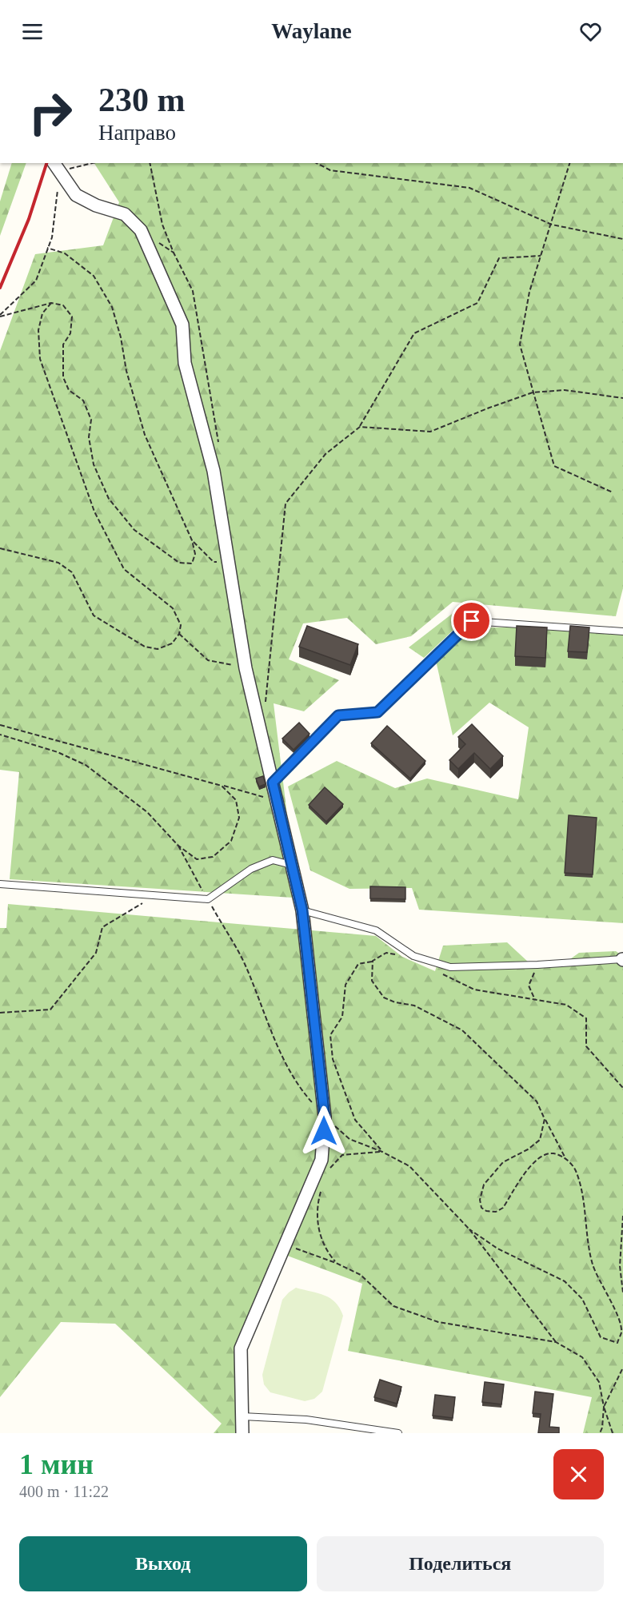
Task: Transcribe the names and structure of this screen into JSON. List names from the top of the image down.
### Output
{
  "page": {
    "header": "Waylane",
    "turn": ["230 m", "Направо"],
    "heading": ["1 мин", "400 m · 11:22"],
    "buttons": ["Выход", "Поделиться"]
  }
}
